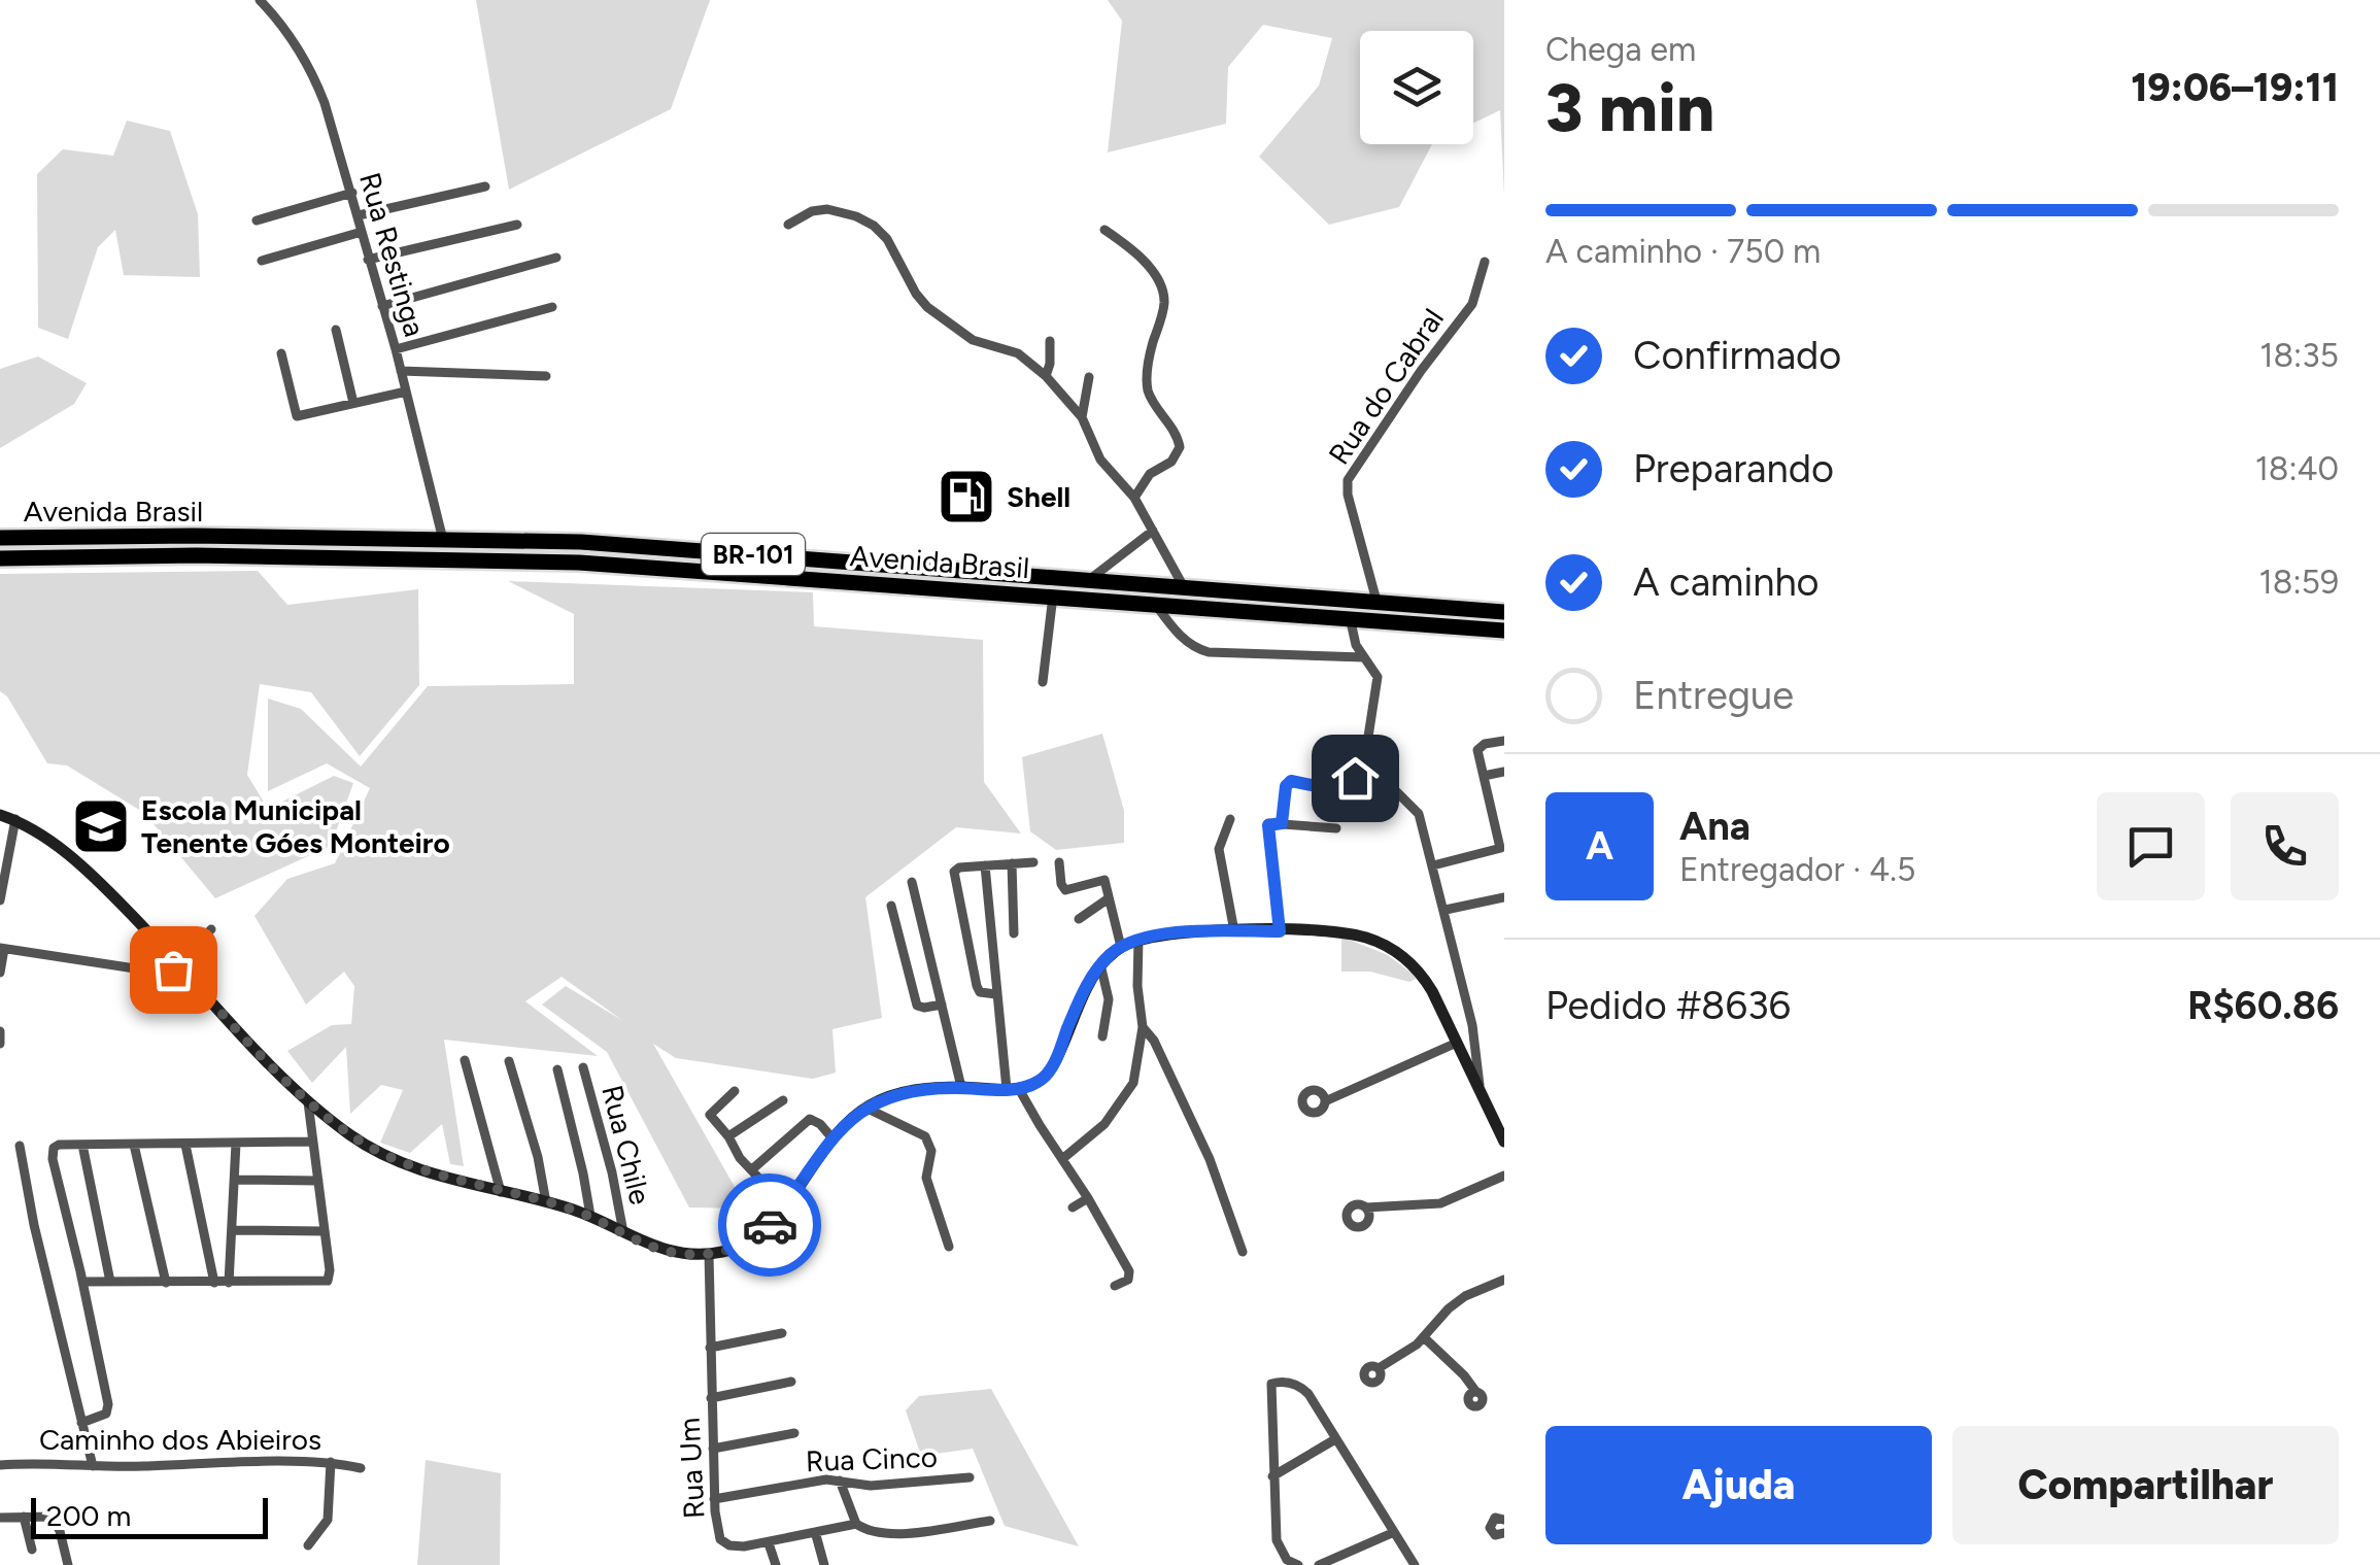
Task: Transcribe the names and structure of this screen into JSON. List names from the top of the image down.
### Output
{
  "streets": {
    "highway": ["Avenida Brasil", "BR-101"],
    "street": [
      "Rua Restinga",
      "Rua do Cabral",
      "Rua Chile",
      "Caminho dos Abieiros",
      "Rua Cinco",
      "Rua Um"
    ]
  },
  "crossings": [
    ["Rua Restinga", "Avenida Brasil"],
    ["Rua do Cabral", "Avenida Brasil"],
    ["Rua Cinco", "Rua Um"]
  ],
  "places": {
    "fuel station": ["Shell"],
    "school or university": ["Escola Municipal Tenente Góes Monteiro"]
  },
  "scale_bar": "200 m",
  "page": {
    "heading": ["3 min", "Chega em", "19:06–19:11"],
    "panel": [
      "Ana",
      "Entregador · 4.5",
      "Pedido #8636",
      "R$60.86"
    ],
    "bar": "A caminho · 750 m",
    "list": [
      ["Confirmado", "18:35"],
      ["Preparando", "18:40"],
      ["A caminho", "18:59"],
      "Entregue"
    ],
    "round": "A",
    "buttons": ["Ajuda", "Compartilhar"],
    "scale": "200 m"
  }
}
